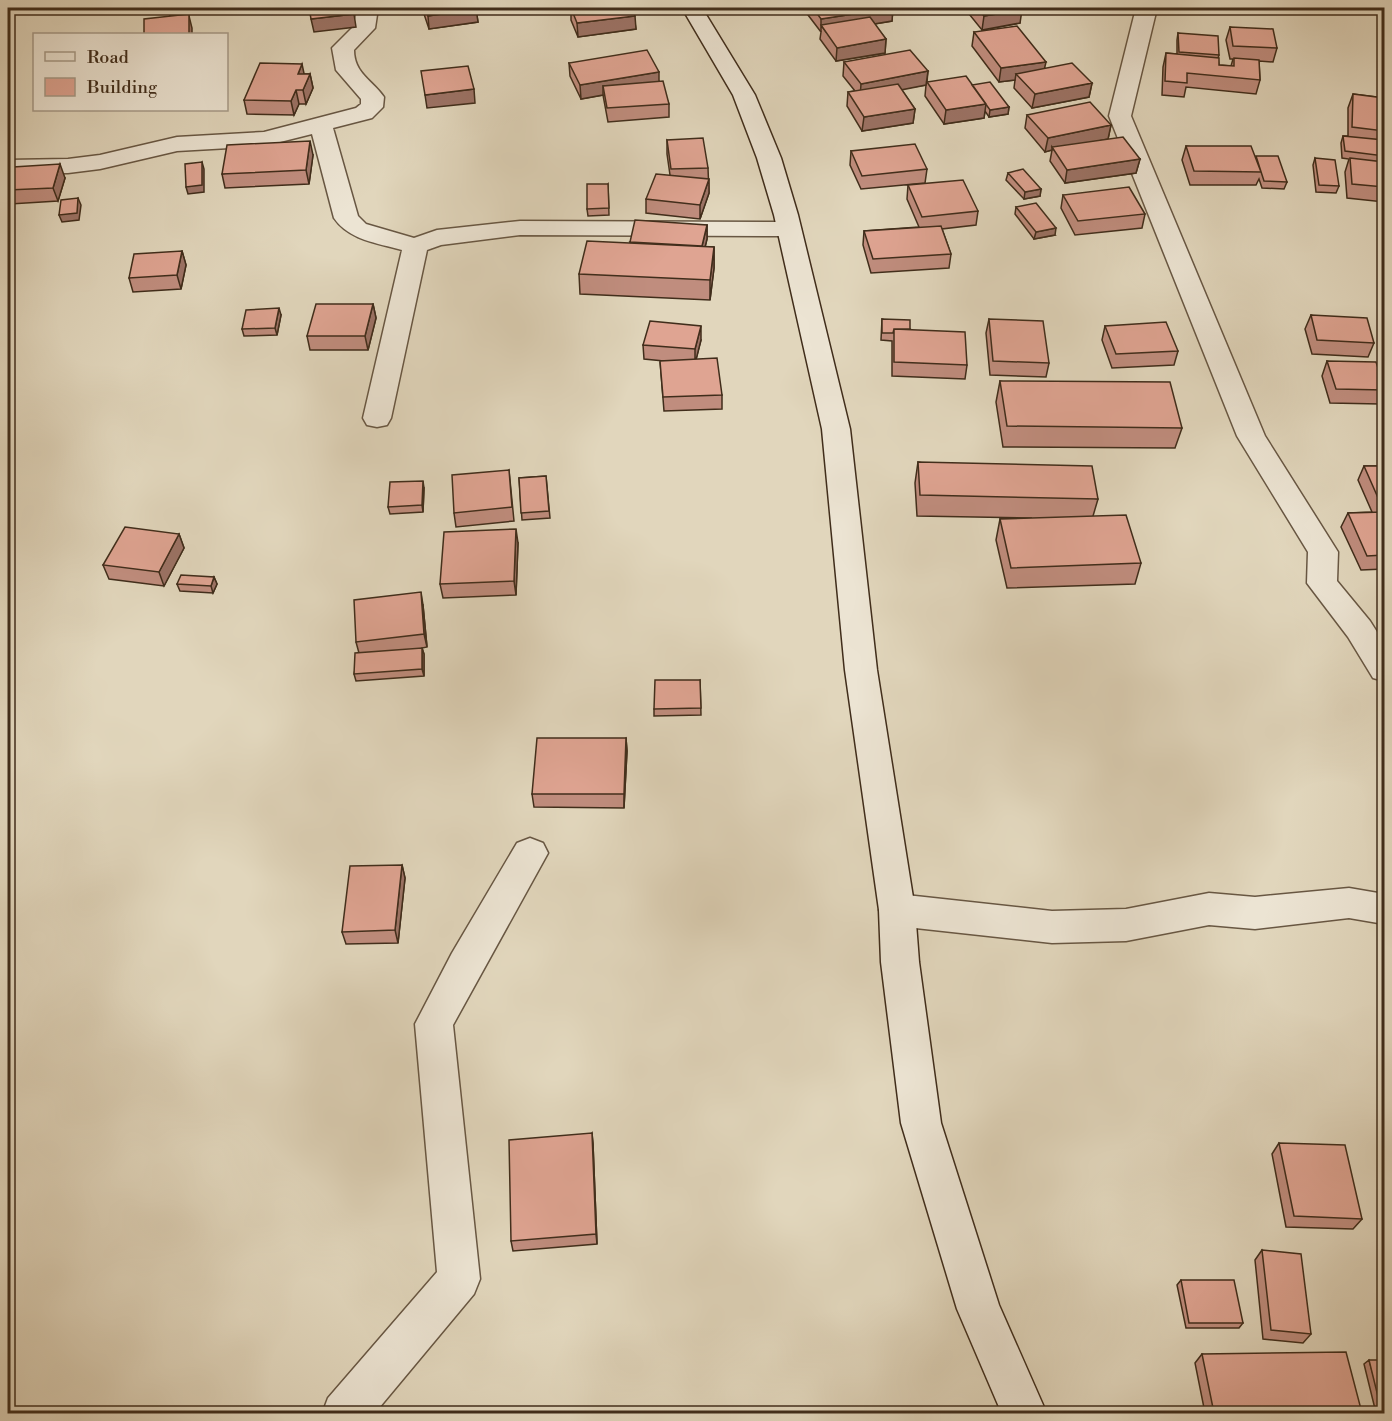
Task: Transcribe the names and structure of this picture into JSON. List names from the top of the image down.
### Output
{
  "legend": ["Road", "Building"]
}
